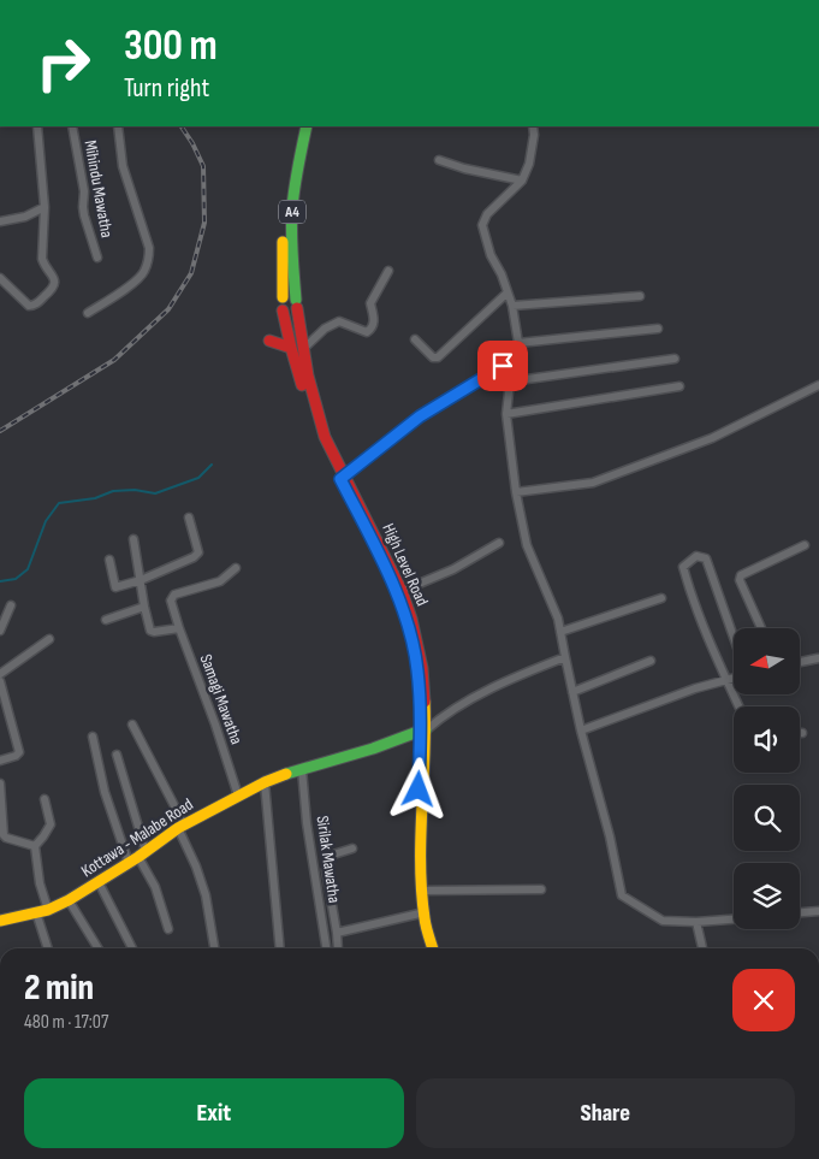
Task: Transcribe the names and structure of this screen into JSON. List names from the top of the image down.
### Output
{
  "streets": {
    "main road": ["A4", "High Level Road", "Kottawa - Malabe Road"],
    "street": ["Mihindu Mawatha", "Samagi Mawatha", "Sirilak Mawatha"]
  },
  "crossings": [
    ["A4", "High Level Road"],
    ["High Level Road", "Kottawa - Malabe Road"],
    ["Samagi Mawatha", "Kottawa - Malabe Road"],
    ["Kottawa - Malabe Road", "Sirilak Mawatha"]
  ],
  "north": "left",
  "page": {
    "turn": ["300 m", "Turn right"],
    "heading": ["2 min", "480 m · 17:07"],
    "buttons": ["Exit", "Share"]
  }
}
